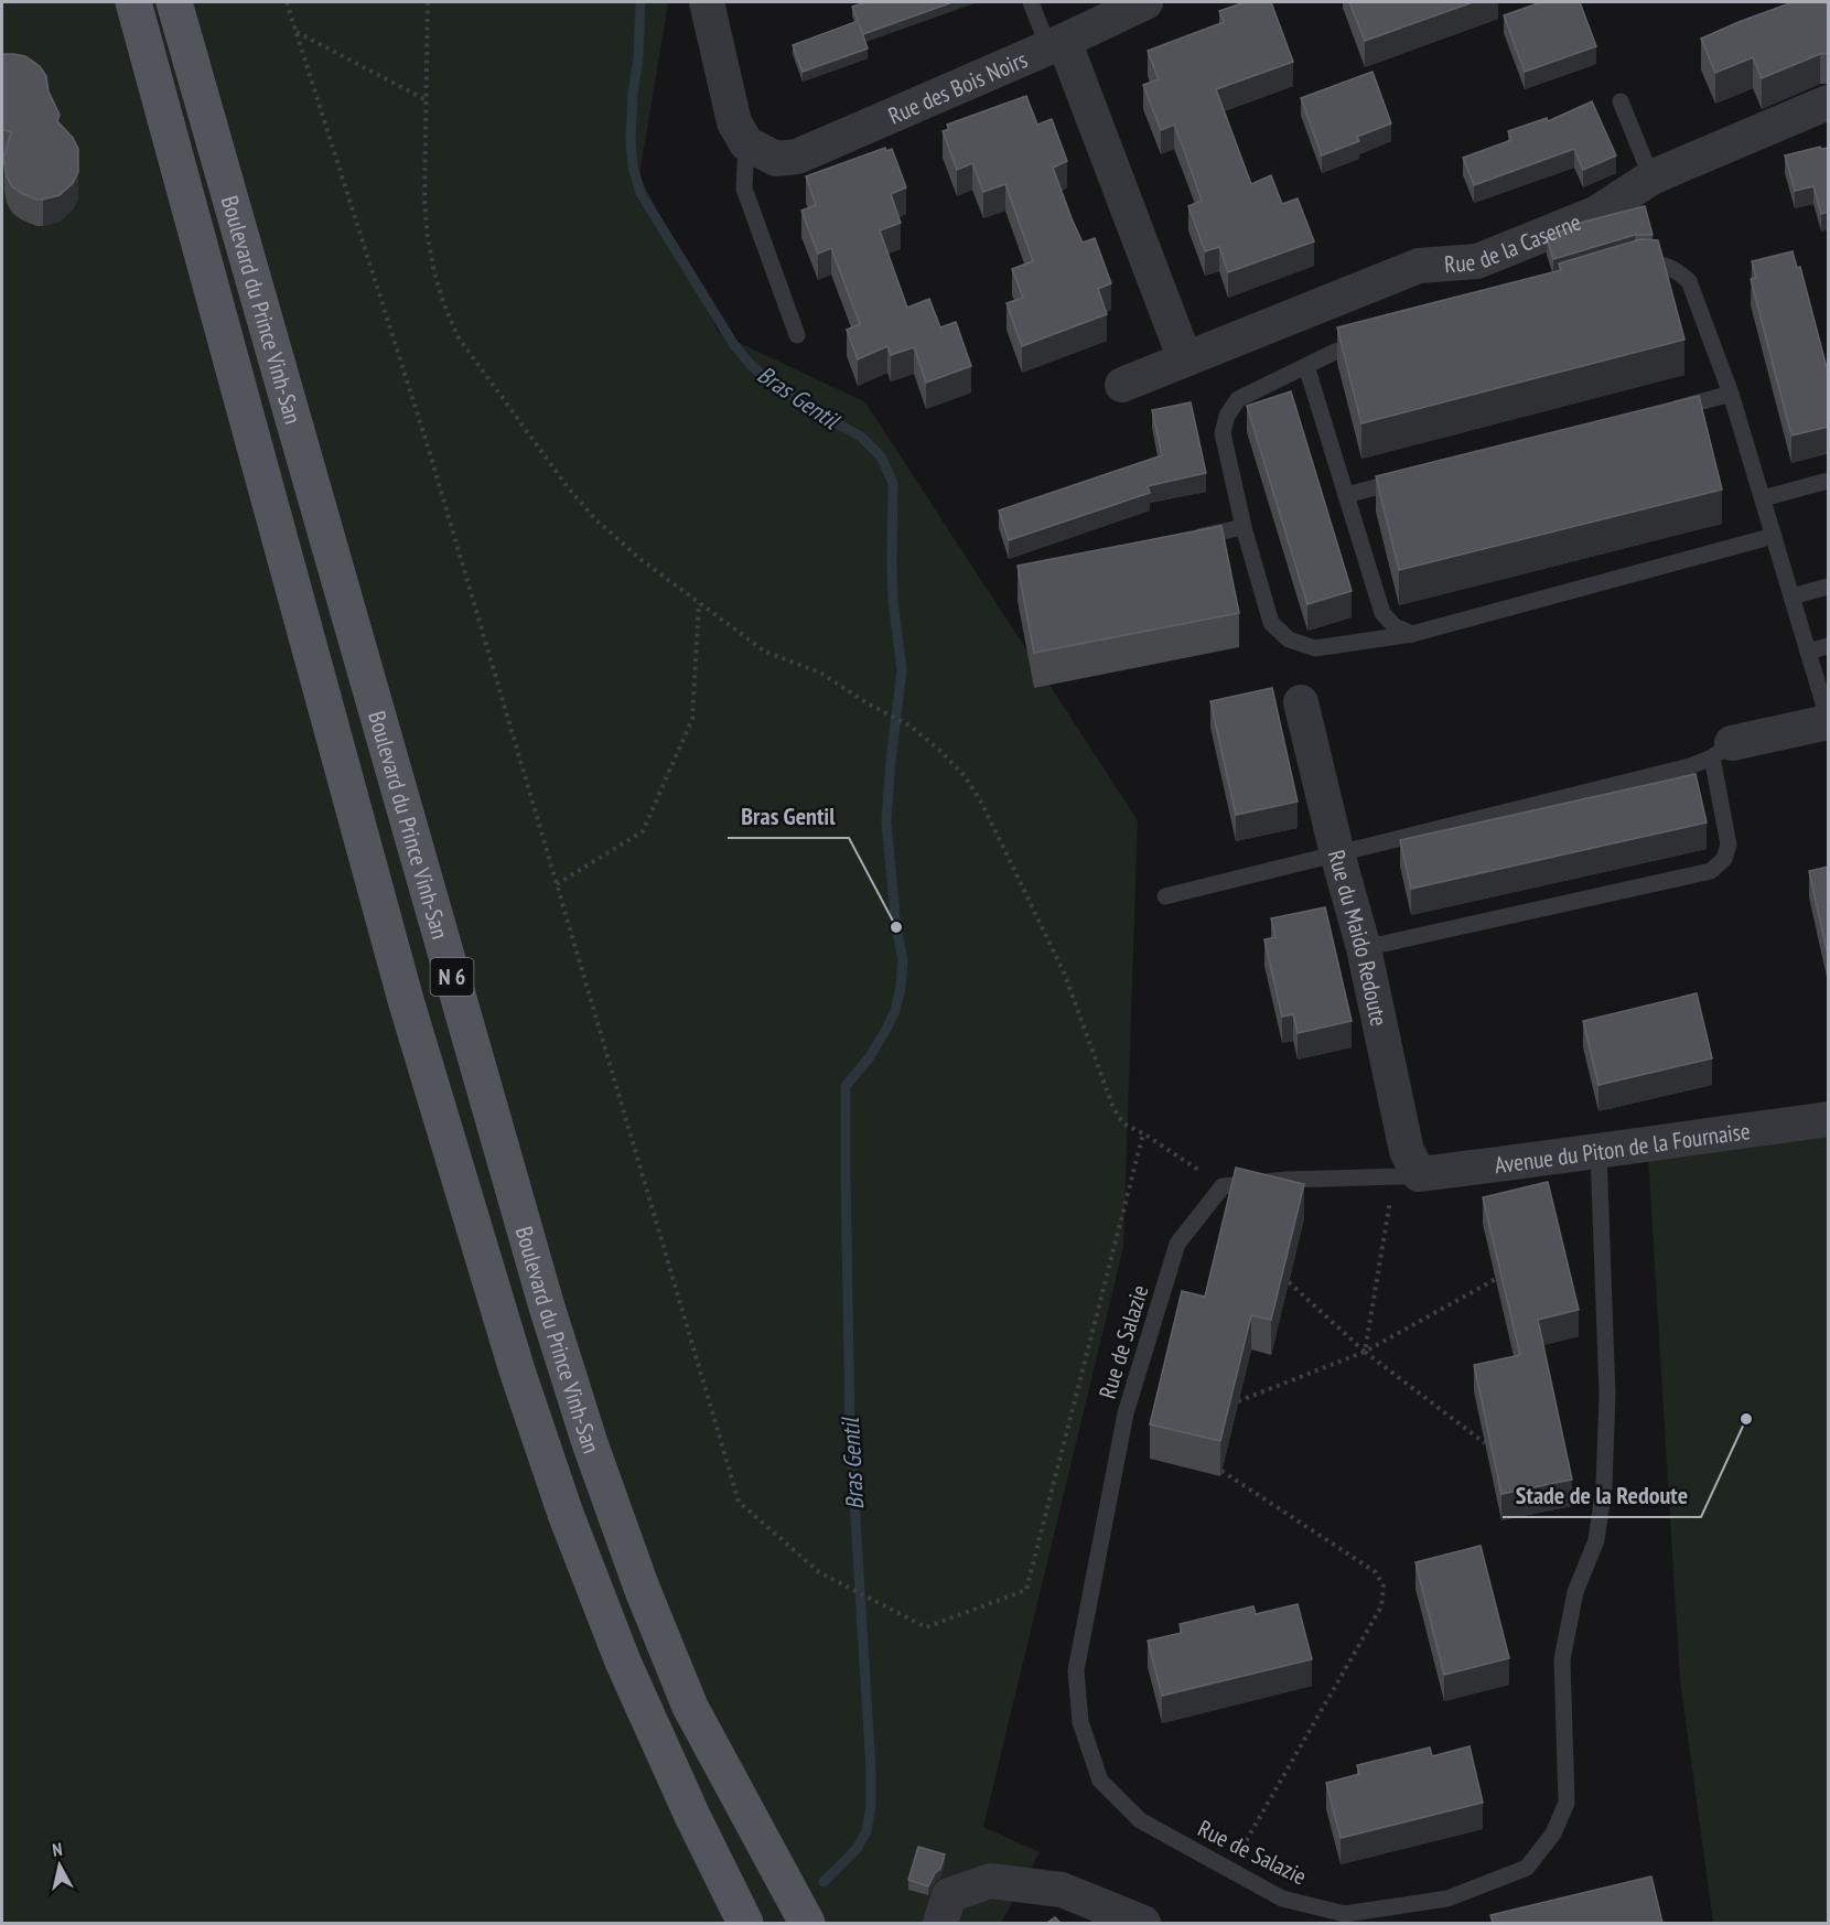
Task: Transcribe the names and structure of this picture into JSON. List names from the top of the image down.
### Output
{
  "streets": {
    "main road": ["Boulevard du Prince Vinh-San", "N 6"],
    "street": [
      "Rue des Bois Noirs",
      "Rue de la Caserne",
      "Rue du Maido Redoute",
      "Avenue du Piton de la Fournaise"
    ],
    "lane": ["Rue de Salazie"]
  },
  "crossings": [
    ["Rue du Maido Redoute", "Avenue du Piton de la Fournaise"],
    ["Avenue du Piton de la Fournaise", "Rue de Salazie"]
  ],
  "water": ["Bras Gentil"],
  "places": ["Bras Gentil", "Stade de la Redoute"],
  "north": "top"
}
